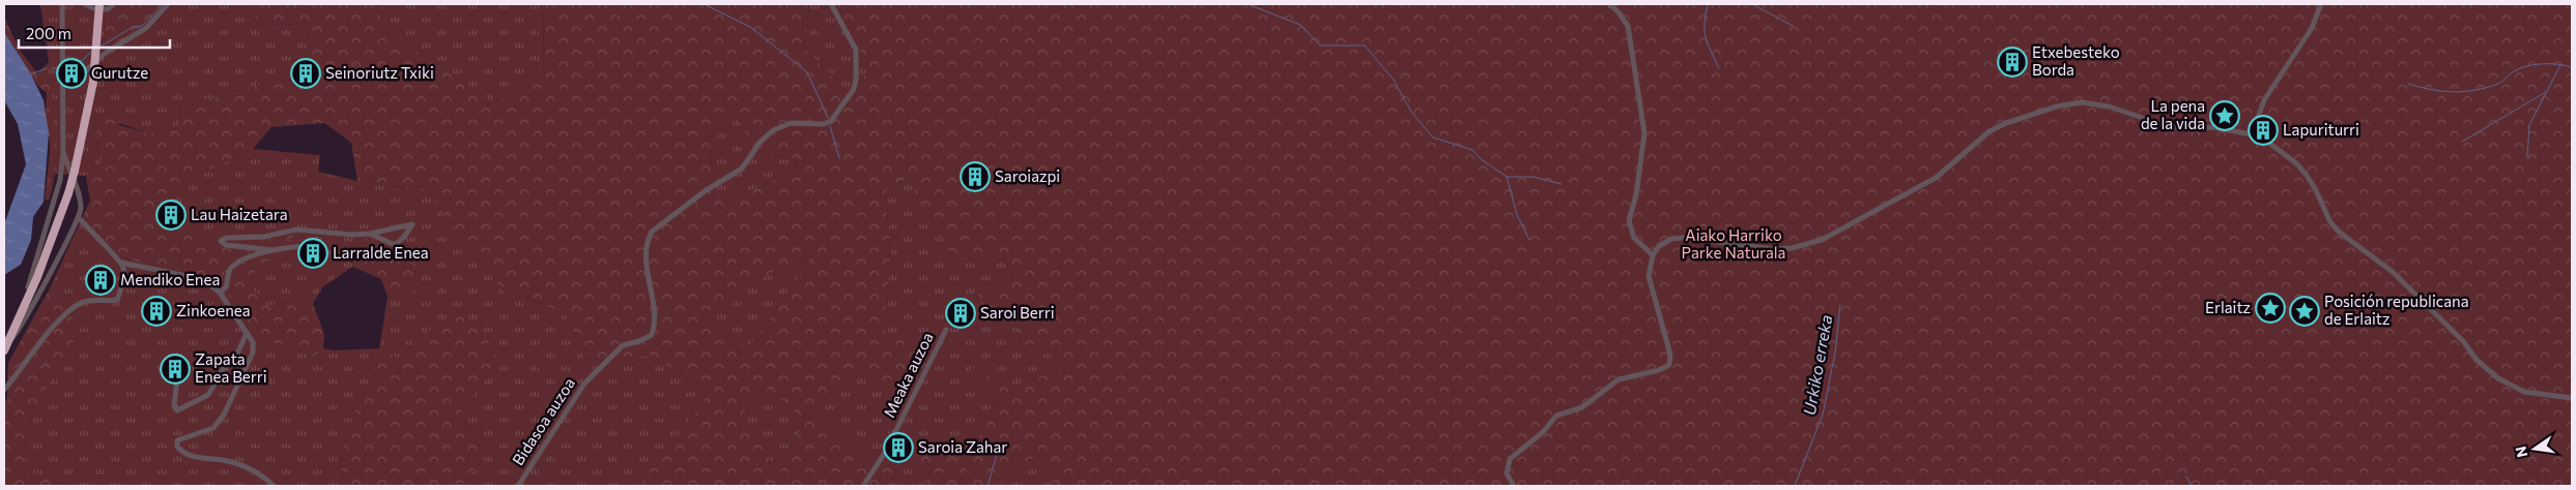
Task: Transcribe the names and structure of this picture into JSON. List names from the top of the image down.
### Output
{
  "streets": {
    "street": ["Meaka auzoa", "Bidasoa auzoa"]
  },
  "water": ["Urkiko erreka"],
  "parks": ["Aiako Harriko Parke Naturala"],
  "places": {
    "building": [
      "Etxebesteko Borda",
      "Gurutze",
      "Seinoriutz Txiki",
      "Lapuriturri",
      "Saroiazpi",
      "Lau Haizetara",
      "Larralde Enea",
      "Mendiko Enea",
      "Zinkoenea",
      "Saroi Berri",
      "Zapata Enea Berri",
      "Saroia Zahar"
    ],
    "place": ["La pena de la vida", "Erlaitz", "Posición republicana de Erlaitz"]
  },
  "scale_bar": "200 m",
  "north": "left"
}
